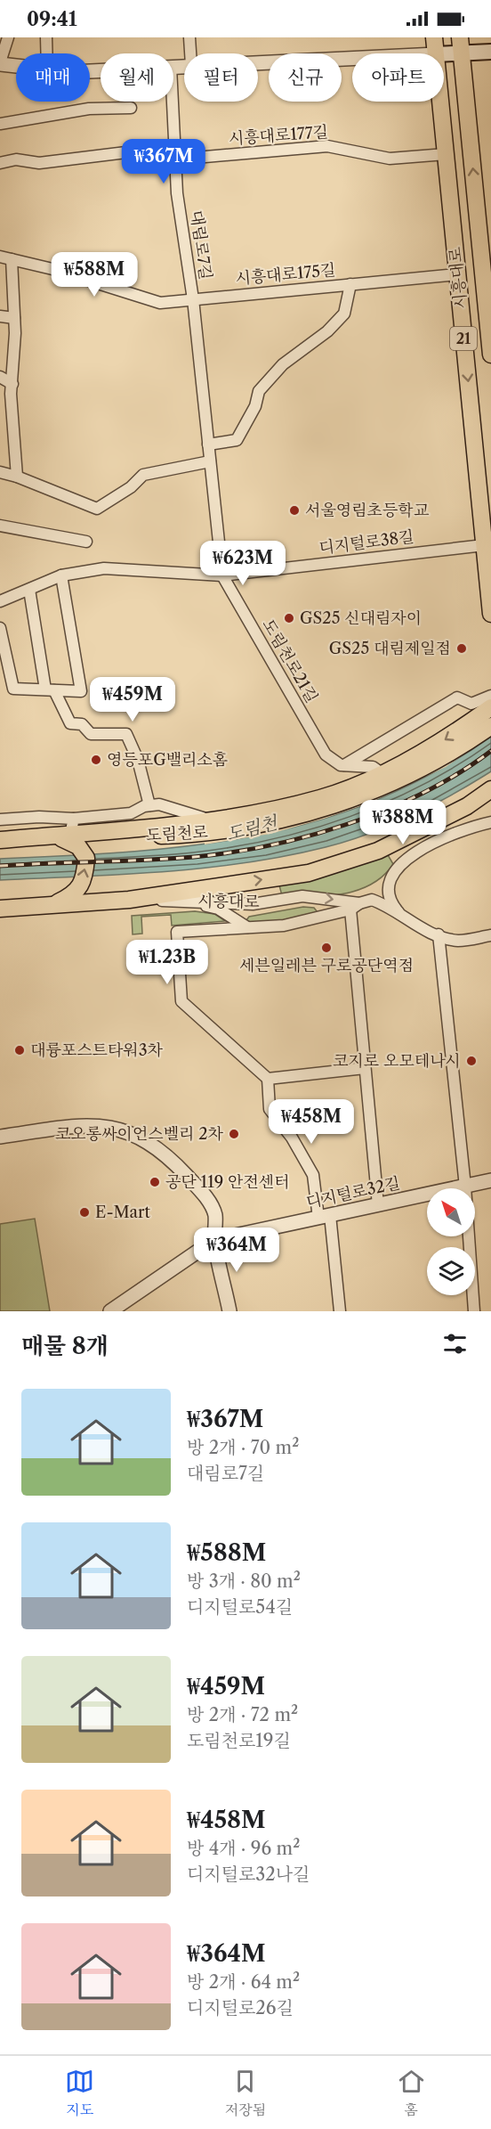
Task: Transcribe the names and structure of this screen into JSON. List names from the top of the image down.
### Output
{
  "streets": {
    "main road": ["시흥대로", "21", "도림천로"],
    "street": [
      "시흥대로177길",
      "대림로7길",
      "시흥대로175길",
      "디지털로38길",
      "도림천로21길",
      "디지털로32길"
    ]
  },
  "crossings": [
    ["시흥대로177길", "대림로7길"],
    ["시흥대로177길", "시흥대로"],
    ["대림로7길", "시흥대로175길"],
    ["대림로7길", "도림천로21길"],
    ["시흥대로175길", "시흥대로"],
    ["시흥대로175길", "도림천로21길"],
    ["시흥대로", "디지털로38길"],
    ["디지털로38길", "도림천로21길"]
  ],
  "water": ["도림천"],
  "places": [
    "서울영림초등학교",
    "GS25 신대림자이",
    "GS25 대림제일점",
    "영등포G밸리소홈",
    "세븐일레븐 구로공단역점",
    "대륭포스트타워3차",
    "코지로 오모테나시",
    "코오롱싸이언스벨리 2차",
    "공단 119 안전센터",
    "E-Mart"
  ],
  "north": "top left",
  "page": {
    "status": "09:41",
    "chip": [
      "매매",
      "월세",
      "필터",
      "신규",
      "아파트"
    ],
    "price": [
      "₩367M",
      "₩588M",
      "₩623M",
      "₩459M",
      "₩388M",
      "₩1.23B",
      "₩458M",
      "₩364M"
    ],
    "heading": "매물 8개",
    "list": [
      {
        "name": "₩367M",
        "note": "방 2개 · 70 m² · 대림로7길"
      },
      {
        "name": "₩588M",
        "note": "방 3개 · 80 m² · 디지털로54길"
      },
      {
        "name": "₩459M",
        "note": "방 2개 · 72 m² · 도림천로19길"
      },
      {
        "name": "₩458M",
        "note": "방 4개 · 96 m² · 디지털로32나길"
      },
      {
        "name": "₩364M",
        "note": "방 2개 · 64 m² · 디지털로26길"
      }
    ],
    "tabs": ["지도", "저장됨", "홈"]
  }
}
